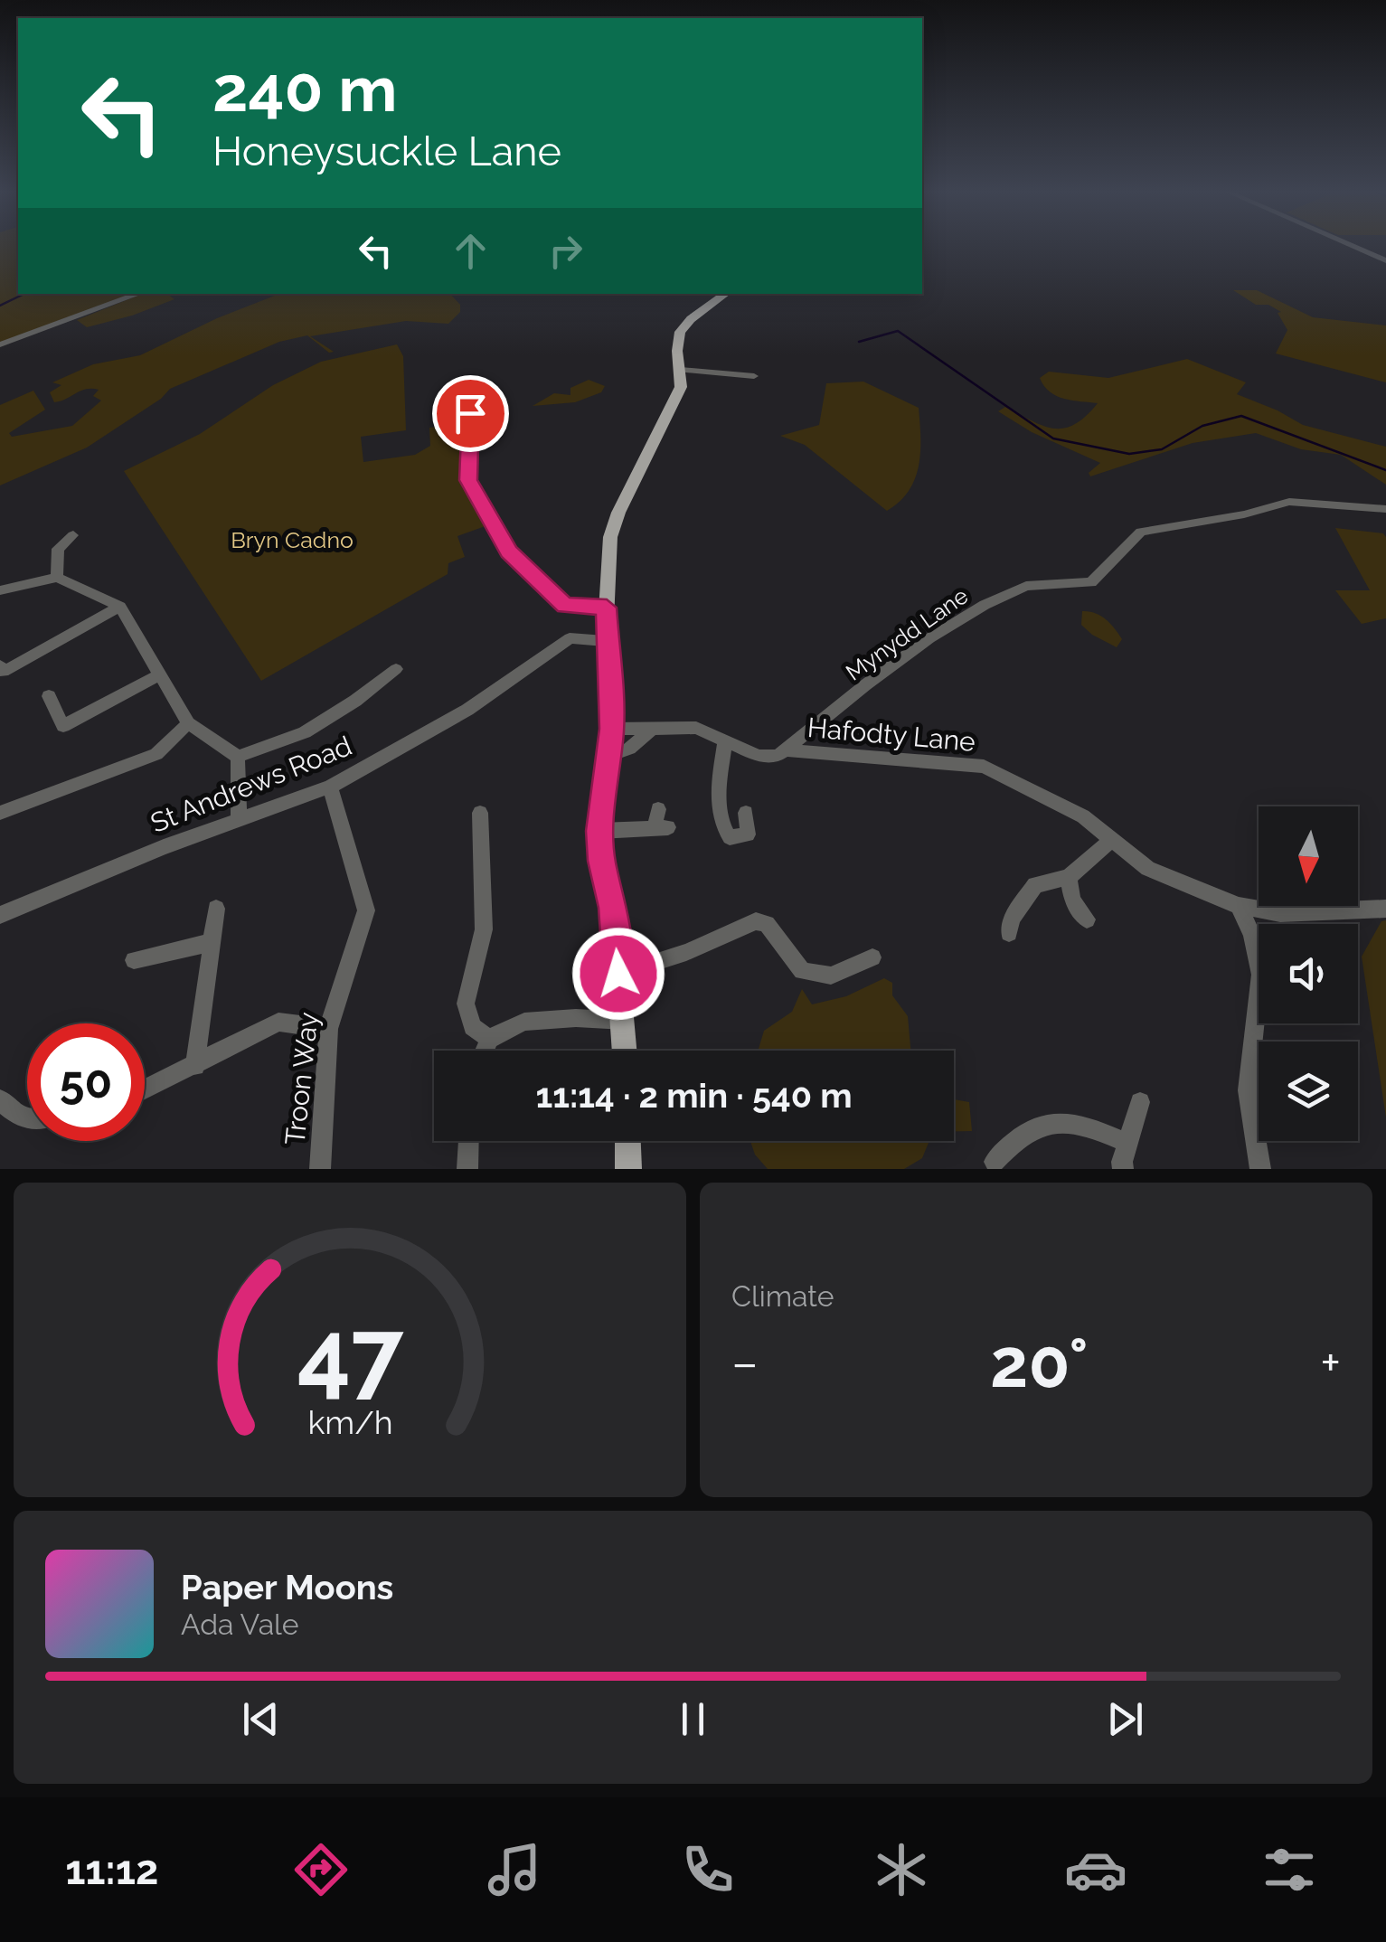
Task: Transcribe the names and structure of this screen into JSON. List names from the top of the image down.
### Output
{
  "streets": {
    "street": [
      "Mynydd Lane",
      "Hafodty Lane",
      "St Andrews Road",
      "Troon Way"
    ]
  },
  "crossings": [
    ["Mynydd Lane", "Hafodty Lane"],
    ["St Andrews Road", "Troon Way"]
  ],
  "parks": ["Bryn Cadno"],
  "north": "bottom",
  "page": {
    "turn": ["240 m", "Honeysuckle Lane"],
    "limit": "50",
    "trip": "11:14 · 2 min · 540 m",
    "tile": "Climate",
    "heat": ["−", "20°", "+"],
    "song": ["Paper Moons", "Ada Vale"],
    "tabs": "11:12",
    "gauge": ["47", "km/h"]
  }
}
